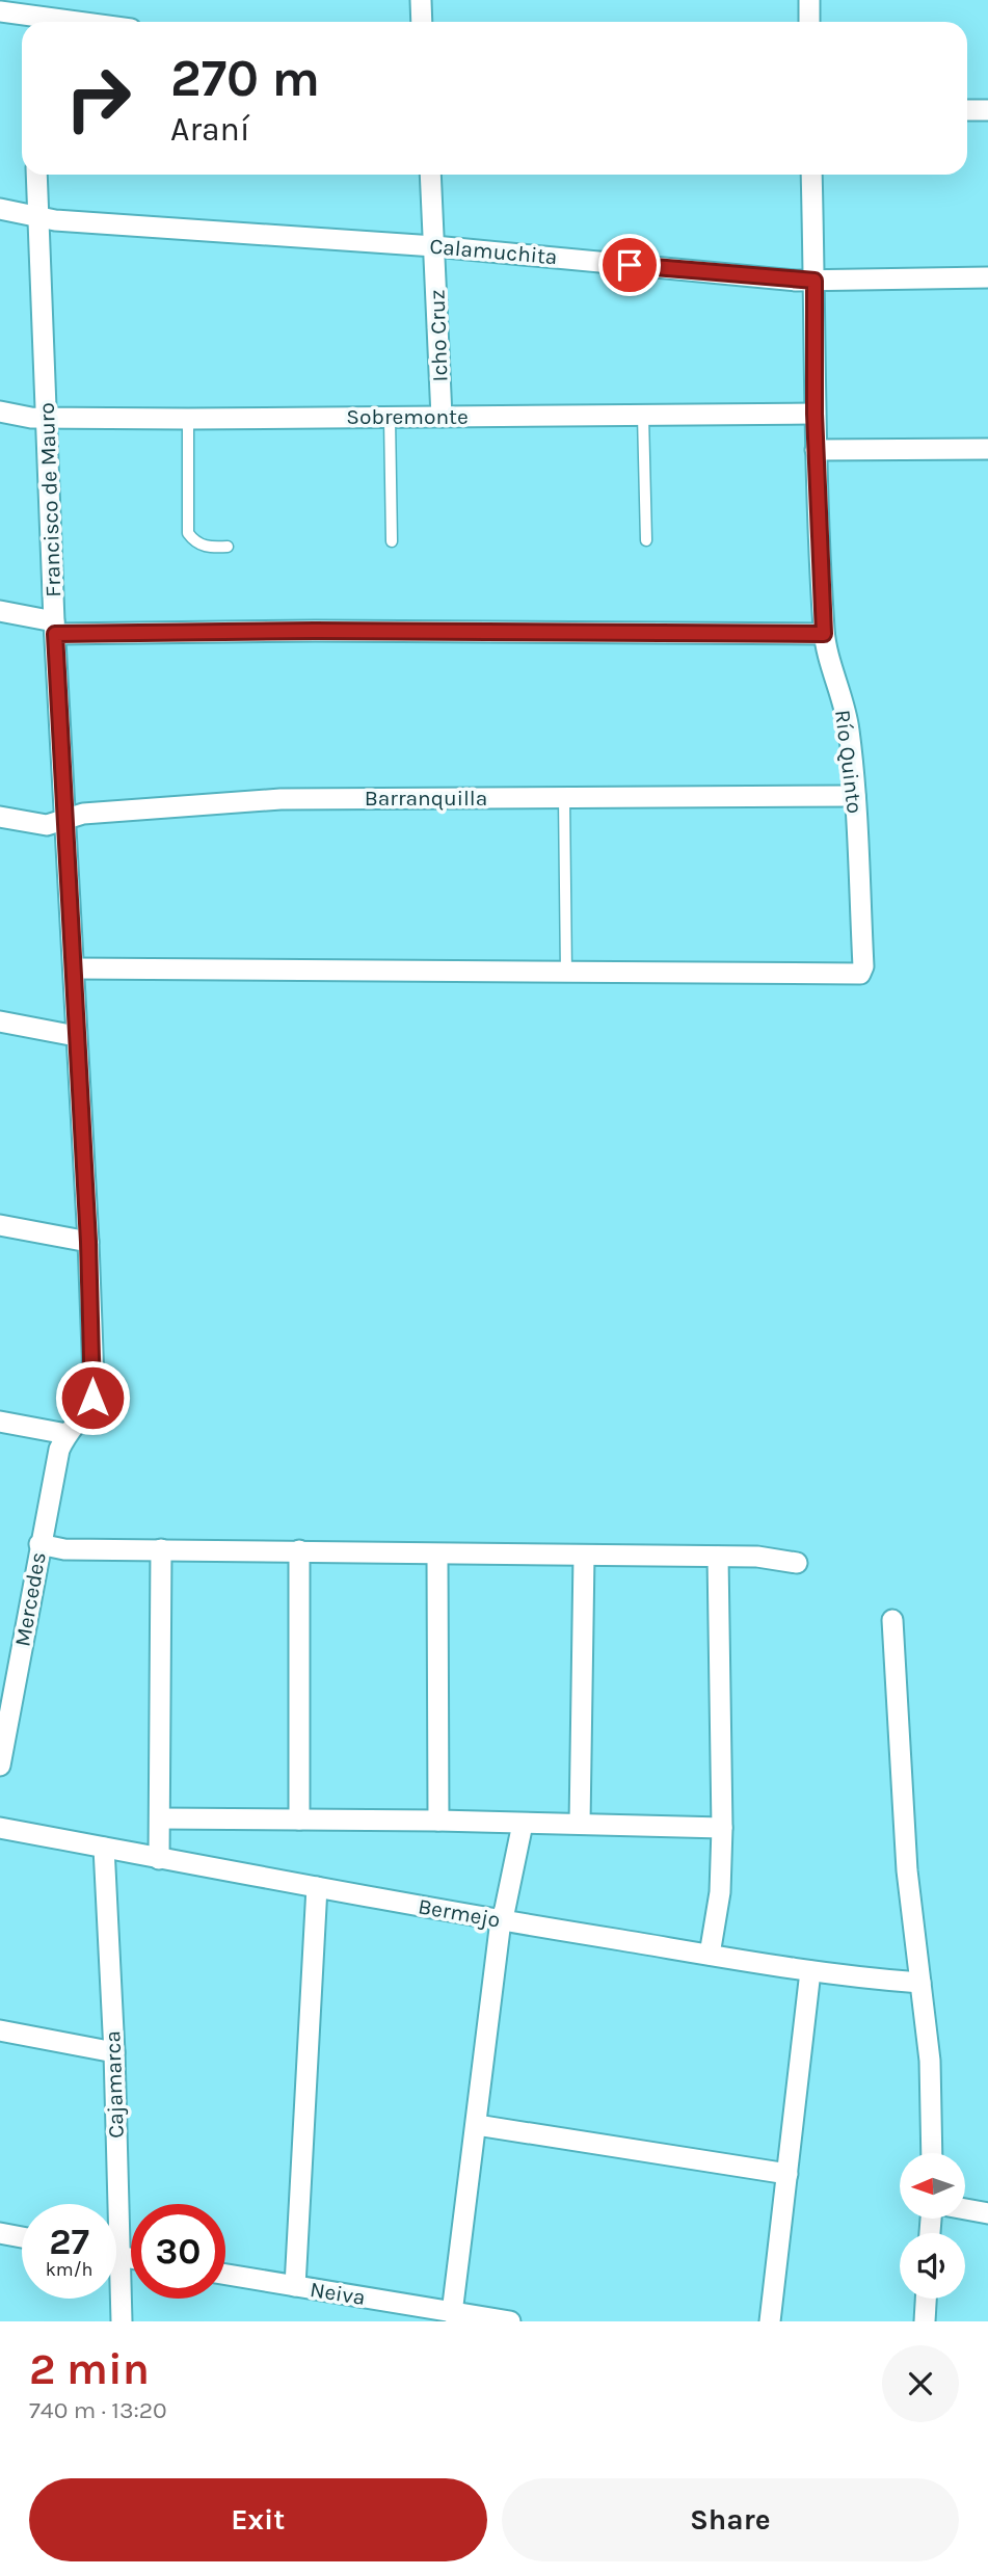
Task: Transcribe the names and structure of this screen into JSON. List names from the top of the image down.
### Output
{
  "streets": {
    "street": [
      "Calamuchita",
      "Icho Cruz",
      "Sobremonte",
      "Francisco de Mauro",
      "Río Quinto",
      "Barranquilla",
      "Mercedes",
      "Bermejo",
      "Cajamarca",
      "Neiva"
    ]
  },
  "crossings": [
    ["Calamuchita", "Icho Cruz"],
    ["Calamuchita", "Francisco de Mauro"],
    ["Calamuchita", "Río Quinto"],
    ["Icho Cruz", "Sobremonte"],
    ["Sobremonte", "Francisco de Mauro"],
    ["Sobremonte", "Río Quinto"],
    ["Francisco de Mauro", "Barranquilla"],
    ["Francisco de Mauro", "Mercedes"],
    ["Río Quinto", "Barranquilla"],
    ["Bermejo", "Cajamarca"]
  ],
  "north": "left",
  "page": {
    "turn": ["270 m", "Araní"],
    "speed": "27 km/h",
    "limit": "30",
    "heading": ["2 min", "740 m · 13:20"],
    "buttons": ["Exit", "Share"]
  }
}
